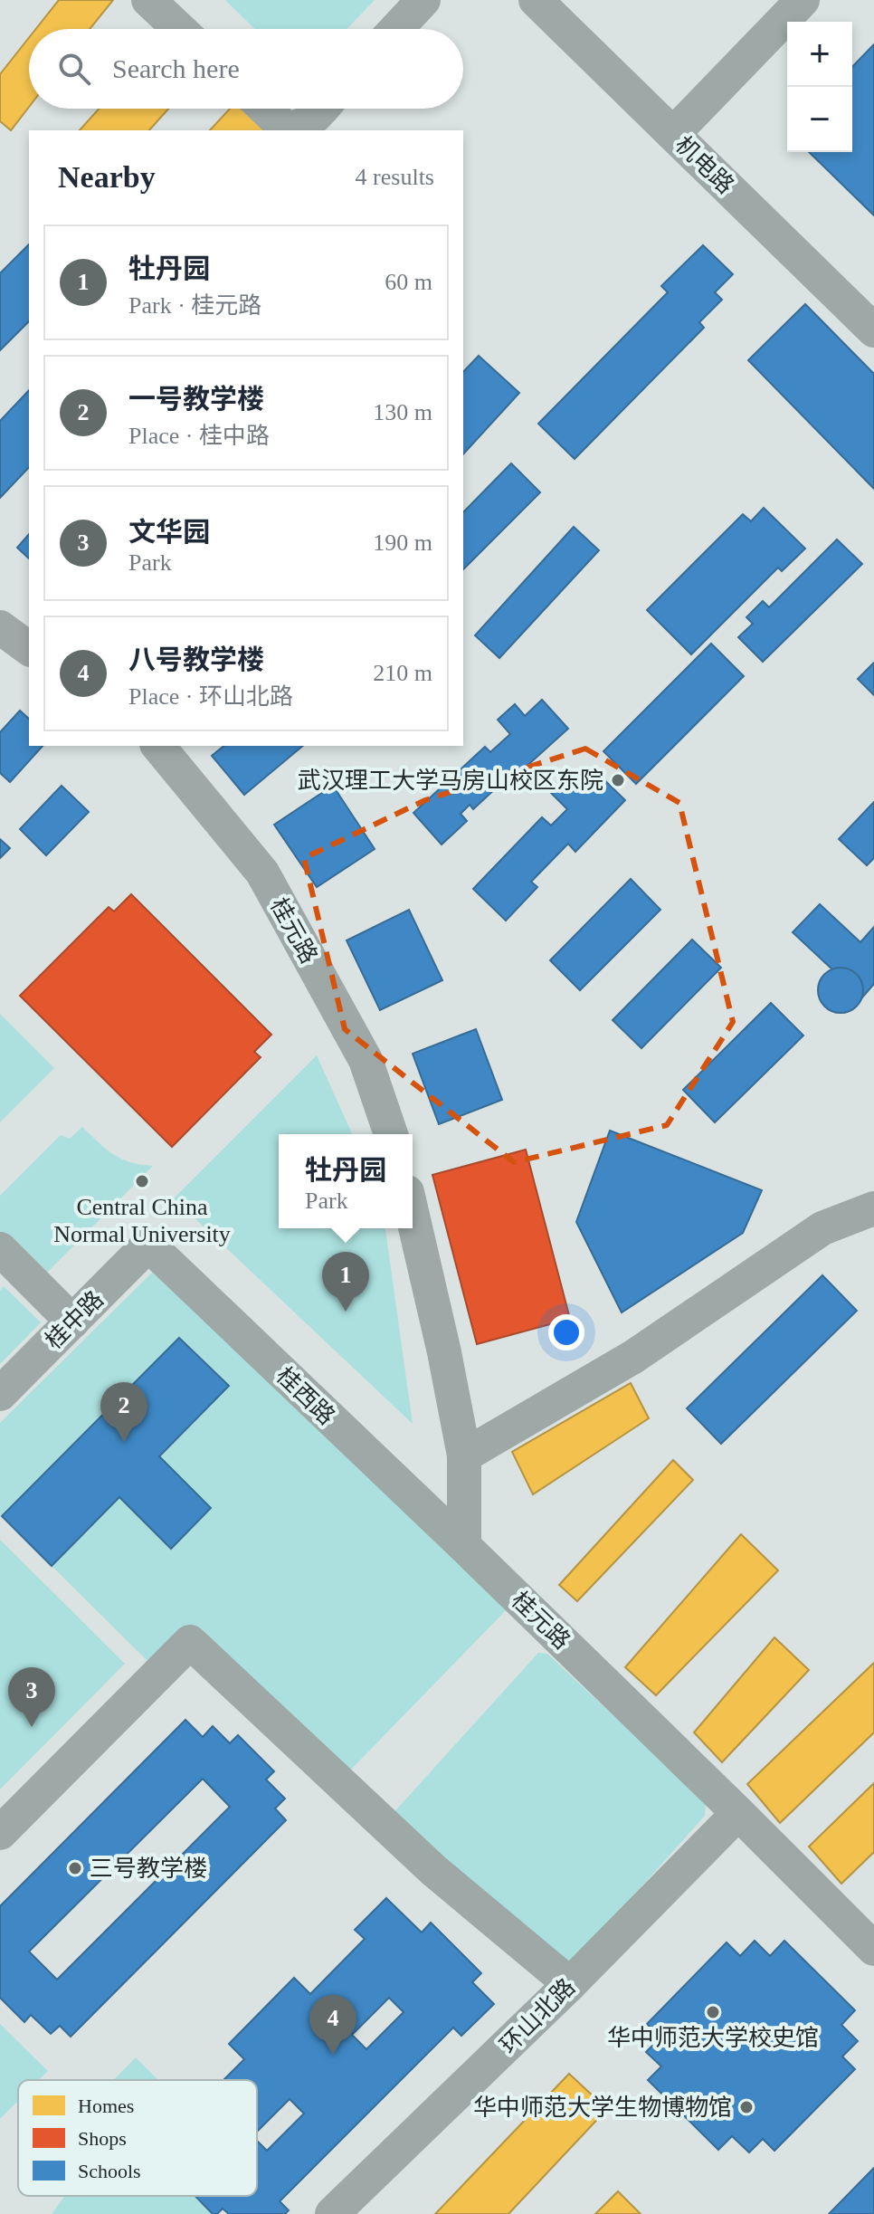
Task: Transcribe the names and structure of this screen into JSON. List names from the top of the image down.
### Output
{
  "streets": {
    "street": [
      "机电路",
      "桂元路",
      "桂中路",
      "桂西路",
      "环山北路"
    ]
  },
  "crossings": [
    ["桂元路", "桂西路"],
    ["桂元路", "环山北路"],
    ["桂中路", "桂西路"]
  ],
  "places": [
    "武汉理工大学马房山校区东院",
    "Central China Normal University",
    "三号教学楼",
    "华中师范大学校史馆",
    "华中师范大学生物博物馆"
  ],
  "legend": ["Homes", "Shops", "Schools"],
  "page": {
    "map_buttons": ["+", "−"],
    "search": "Search here",
    "heading": ["Nearby", "4 results"],
    "list": [
      {
        "mark": "1",
        "name": "牡丹园",
        "note": "Park · 桂元路",
        "value": "60 m"
      },
      {
        "mark": "2",
        "name": "一号教学楼",
        "note": "Place · 桂中路",
        "value": "130 m"
      },
      {
        "mark": "3",
        "name": "文华园",
        "note": "Park",
        "value": "190 m"
      },
      {
        "mark": "4",
        "name": "八号教学楼",
        "note": "Place · 环山北路",
        "value": "210 m"
      }
    ],
    "popup": ["牡丹园", "Park"],
    "pins": [
      "1",
      "2",
      "3",
      "4"
    ]
  }
}
